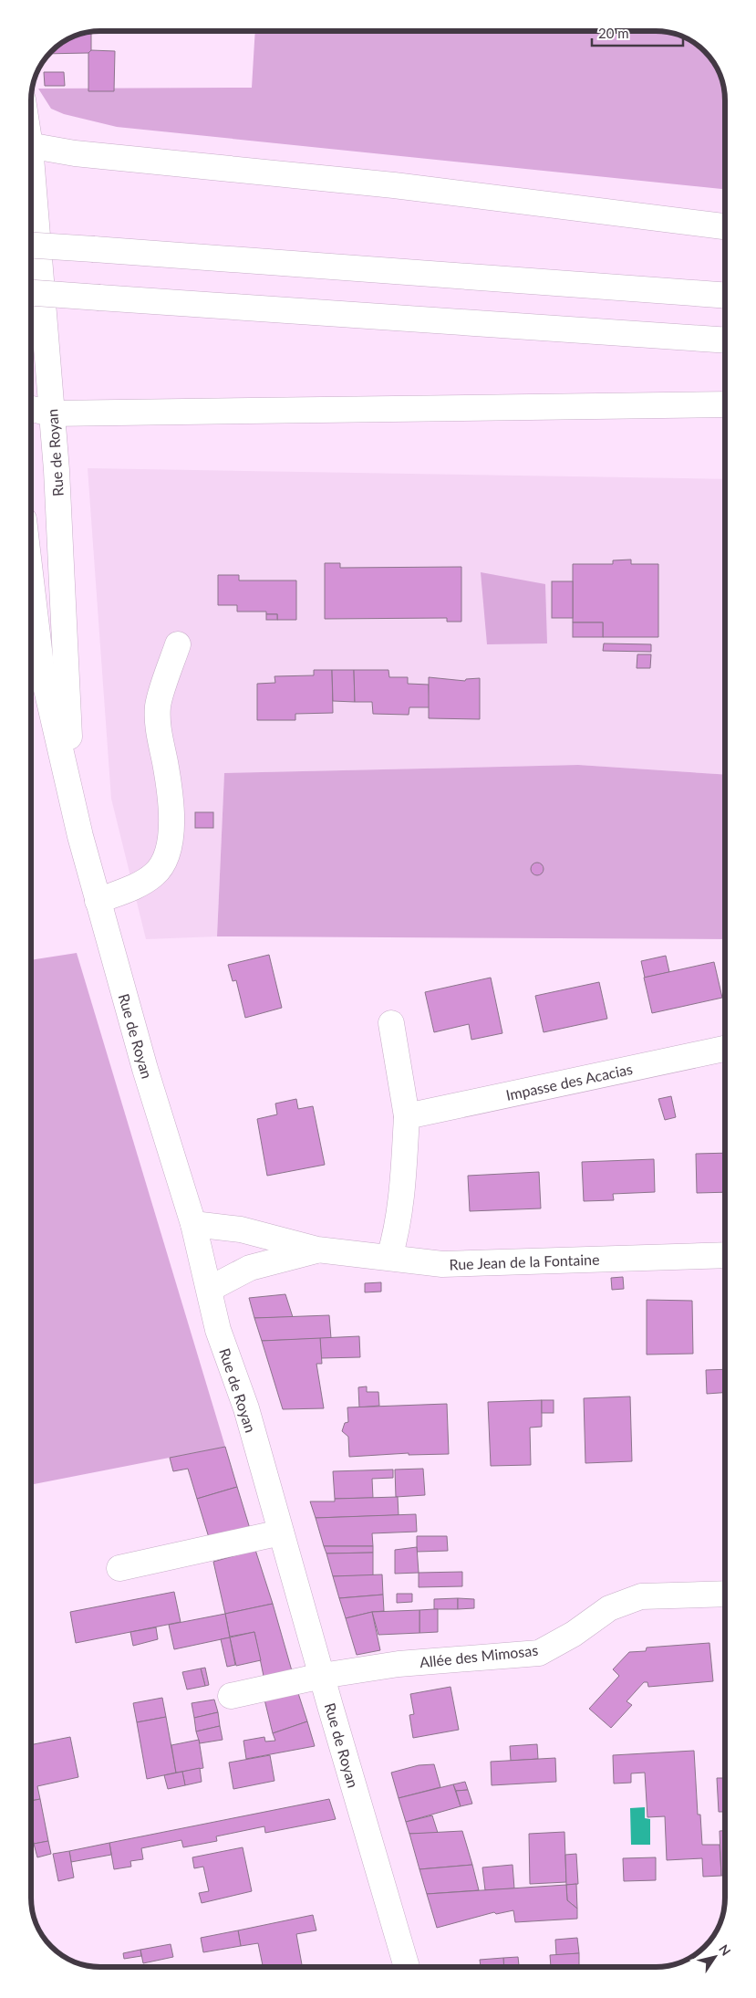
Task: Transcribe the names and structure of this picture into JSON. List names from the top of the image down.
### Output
{
  "streets": {
    "main road": [
      "Rue de Royan",
      "Impasse des Acacias",
      "Rue Jean de la Fontaine",
      "Allée des Mimosas"
    ]
  },
  "crossings": [
    ["Rue de Royan", "Rue Jean de la Fontaine"],
    ["Rue de Royan", "Allée des Mimosas"]
  ],
  "scale_bar": "20 m",
  "north": "top right"
}
